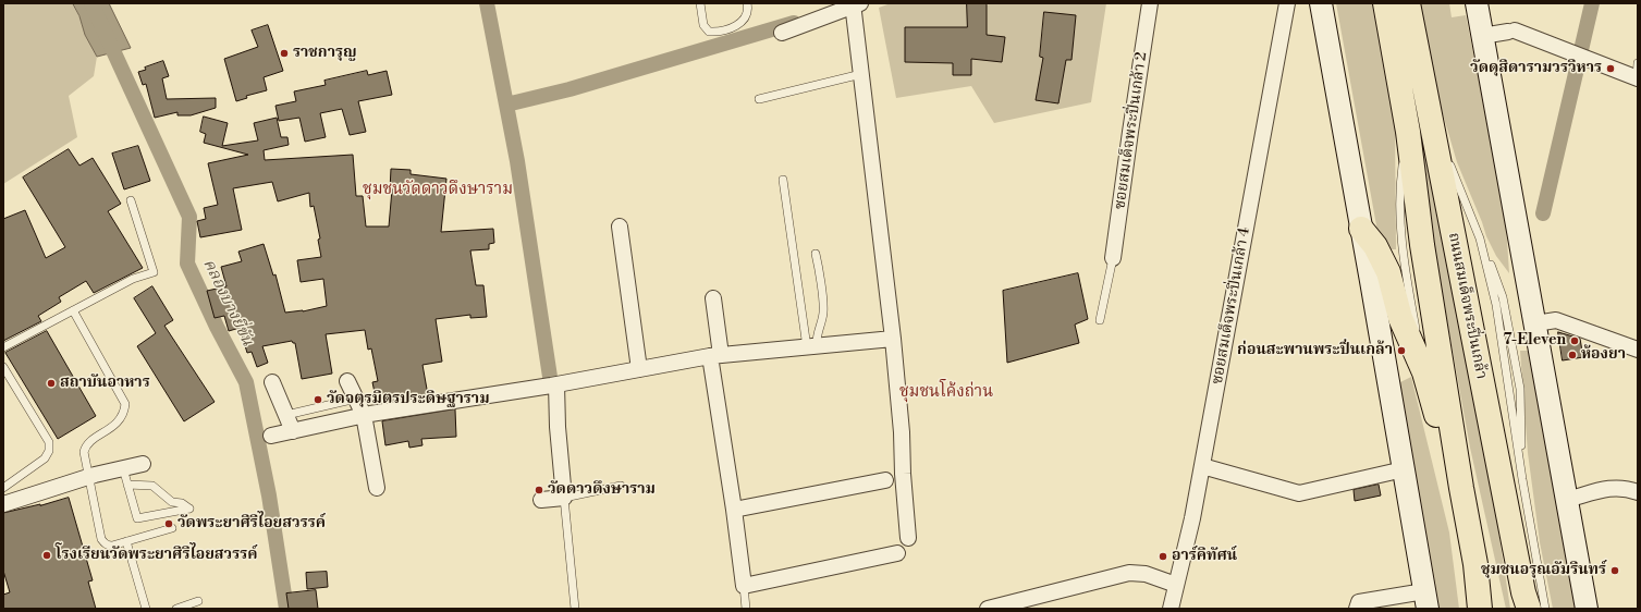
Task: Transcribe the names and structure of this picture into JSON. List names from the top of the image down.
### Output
{
  "streets": {
    "main road": ["ถนนสมเด็จพระปิ่นเกล้า"],
    "street": ["ซอยสมเด็จพระปิ่นเกล้า 2", "ซอยสมเด็จพระปิ่นเกล้า 4"]
  },
  "districts": ["ชุมชนวัดดาวดึงษาราม", "ชุมชนโค้งถ่าน"],
  "water": ["คลองบางยี่ขัน"],
  "places": [
    "ราชการุญ",
    "วัดดุสิดารามวรวิหาร",
    "7-Eleven",
    "ก่อนสะพานพระปิ่นเกล้า",
    "ห้องยา",
    "สถาบันอาหาร",
    "วัดจตุรมิตรประดิษฐาราม",
    "วัดดาวดึงษาราม",
    "วัดพระยาศิริไอยสวรรค์",
    "โรงเรียนวัดพระยาศิริไอยสวรรค์",
    "อาร์คิทัศน์",
    "ชุมชนอรุณอัมรินทร์"
  ]
}
